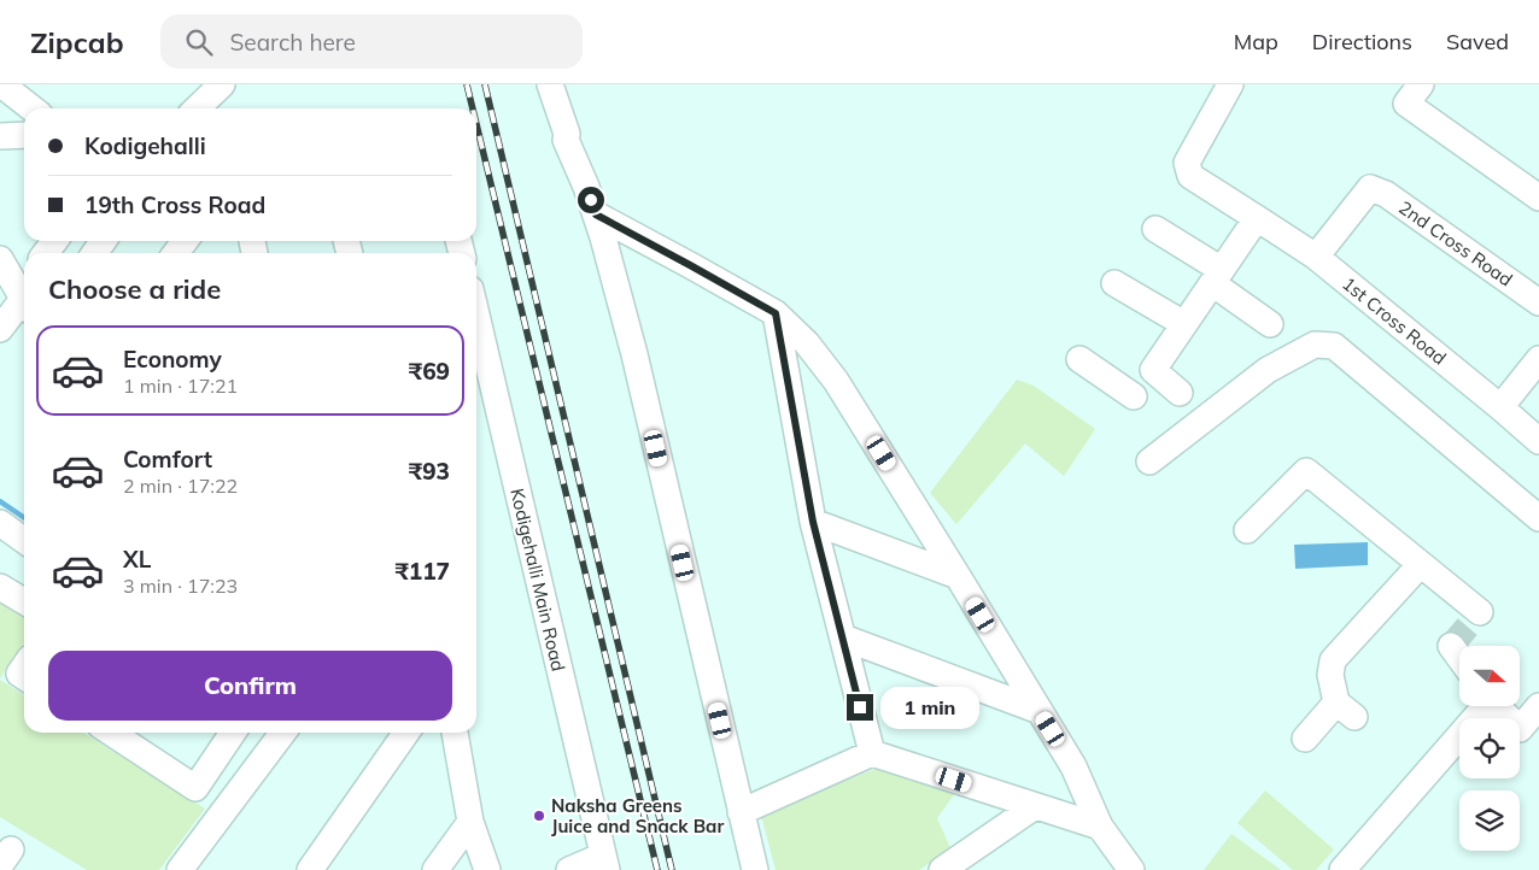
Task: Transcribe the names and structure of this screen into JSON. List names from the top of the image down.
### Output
{
  "streets": {
    "street": ["2nd Cross Road", "1st Cross Road", "Kodigehalli Main Road"]
  },
  "crossings": [
    ["2nd Cross Road", "1st Cross Road"]
  ],
  "places": ["Naksha Greens Juice and Snack Bar"],
  "north": "right",
  "page": {
    "header": "Zipcab",
    "search": "Search here",
    "nav": ["Map", "Directions", "Saved"],
    "banner": ["Kodigehalli", "19th Cross Road"],
    "heading": "Choose a ride",
    "list": [
      {
        "name": "Economy",
        "note": "1 min · 17:21",
        "value": "₹69"
      },
      {
        "name": "Comfort",
        "note": "2 min · 17:22",
        "value": "₹93"
      },
      {
        "name": "XL",
        "note": "3 min · 17:23",
        "value": "₹117"
      }
    ],
    "buttons": "Confirm",
    "bubble": "1 min"
  }
}
